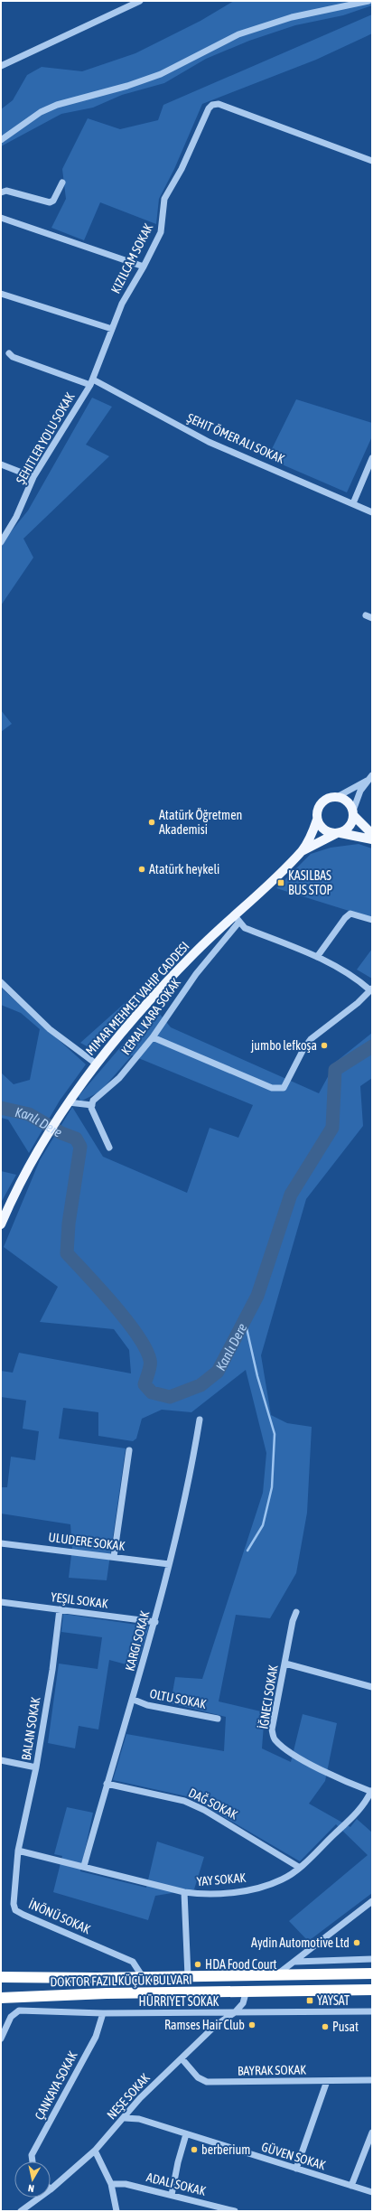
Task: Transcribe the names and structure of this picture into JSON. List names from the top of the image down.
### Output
{
  "streets": {
    "main road": ["MIMAR MEHMET VAHIP CADDESI"],
    "street": [
      "ŞEHITLER YOLU SOKAK",
      "ŞEHIT ÖMER ALI SOKAK",
      "KEMAL KARA SOKAK",
      "ULUDERE SOKAK",
      "YEŞIL SOKAK",
      "İĞNECI SOKAK",
      "OLTU SOKAK",
      "BALAN SOKAK",
      "DAĞ SOKAK",
      "YAY SOKAK",
      "İNÖNÜ SOKAK",
      "HÜRRIYET SOKAK",
      "BAYRAK SOKAK",
      "ÇANKAYA SOKAK",
      "NEŞE SOKAK",
      "GÜVEN SOKAK"
    ]
  },
  "crossings": [
    ["ŞEHITLER YOLU SOKAK", "ŞEHIT ÖMER ALI SOKAK"],
    ["MIMAR MEHMET VAHIP CADDESI", "KEMAL KARA SOKAK"],
    ["YEŞIL SOKAK", "BALAN SOKAK"],
    ["İĞNECI SOKAK", "YAY SOKAK"],
    ["BALAN SOKAK", "YAY SOKAK"],
    ["BALAN SOKAK", "İNÖNÜ SOKAK"],
    ["DAĞ SOKAK", "YAY SOKAK"],
    ["YAY SOKAK", "İNÖNÜ SOKAK"],
    ["HÜRRIYET SOKAK", "ÇANKAYA SOKAK"],
    ["HÜRRIYET SOKAK", "NEŞE SOKAK"],
    ["BAYRAK SOKAK", "NEŞE SOKAK"],
    ["NEŞE SOKAK", "GÜVEN SOKAK"]
  ],
  "water": ["Kanlı Dere"],
  "places": {
    "other": [
      "Atatürk Öğretmen Akademisi",
      "Atatürk heykeli",
      "jumbo lefkoşa",
      "Aydin Automotive Ltd",
      "HDA Food Court",
      "Ramses Hair Club",
      "Pusat",
      "berberium"
    ],
    "transit": ["KASILBAS BUS STOP", "YAYSAT"]
  },
  "north": "bottom"
}
